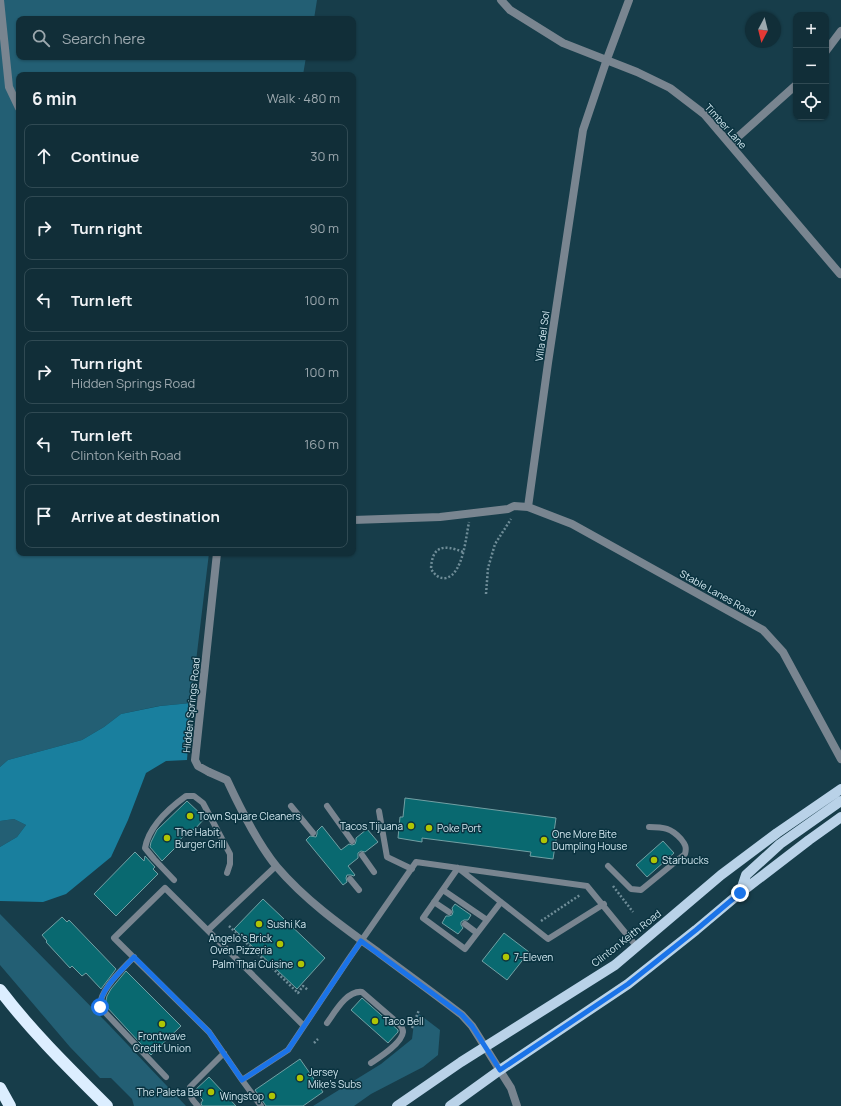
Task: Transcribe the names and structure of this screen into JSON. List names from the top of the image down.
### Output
{
  "streets": {
    "main road": ["Clinton Keith Road"],
    "street": [
      "Timber Lane",
      "Villa del Sol",
      "Stable Lanes Road",
      "Hidden Springs Road"
    ]
  },
  "crossings": [
    ["Timber Lane", "Villa del Sol"],
    ["Villa del Sol", "Stable Lanes Road"],
    ["Hidden Springs Road", "Clinton Keith Road"]
  ],
  "places": [
    "Town Square Cleaners",
    "Tacos Tijuana",
    "Poke Port",
    "The Habit Burger Grill",
    "One More Bite Dumpling House",
    "Starbucks",
    "Sushi Ka",
    "Angelo's Brick Oven Pizzeria",
    "7-Eleven",
    "Palm Thai Cuisine",
    "Taco Bell",
    "Frontwave Credit Union",
    "Jersey Mike's Subs",
    "The Paleta Bar",
    "Wingstop"
  ],
  "north": "bottom",
  "page": {
    "map_buttons": ["+", "−"],
    "search": "Search here",
    "heading": ["6 min", "Walk · 480 m"],
    "list": [
      ["Continue", "30 m"],
      ["Turn right", "90 m"],
      ["Turn left", "100 m"],
      ["Turn right", "Hidden Springs Road", "100 m"],
      ["Turn left", "Clinton Keith Road", "160 m"],
      "Arrive at destination"
    ]
  }
}
